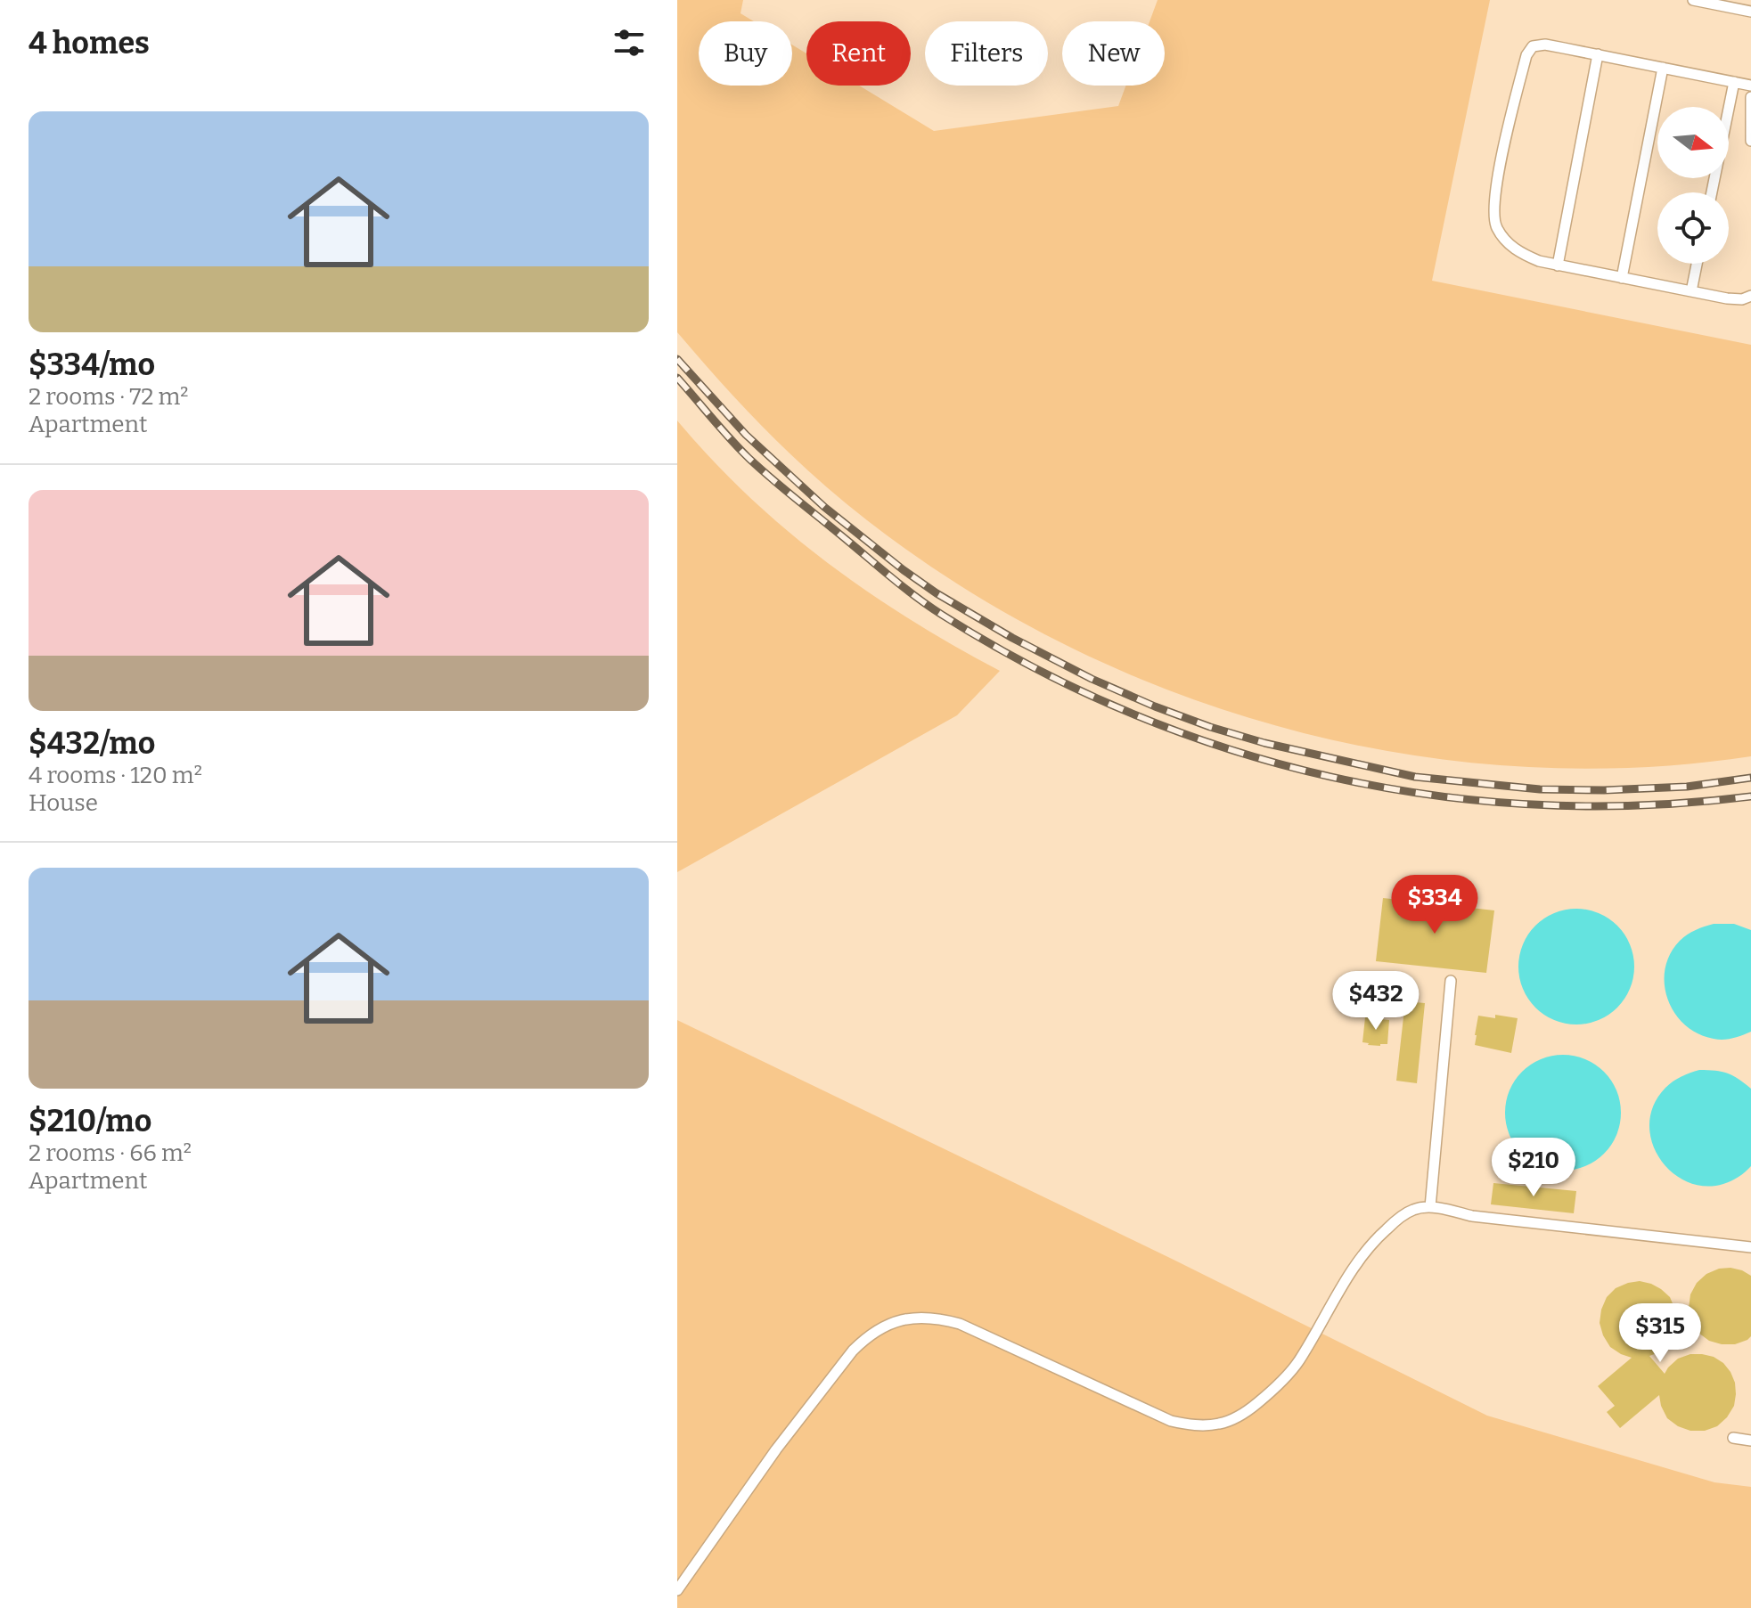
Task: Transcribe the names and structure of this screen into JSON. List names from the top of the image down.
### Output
{
  "north": "right",
  "page": {
    "heading": "4 homes",
    "chip": [
      "Buy",
      "Rent",
      "Filters",
      "New"
    ],
    "list": [
      {
        "name": "$334/mo",
        "note": "2 rooms · 72 m² · Apartment"
      },
      {
        "name": "$432/mo",
        "note": "4 rooms · 120 m² · House"
      },
      {
        "name": "$210/mo",
        "note": "2 rooms · 66 m² · Apartment"
      }
    ],
    "price": [
      "$334",
      "$432",
      "$210",
      "$315"
    ]
  }
}
